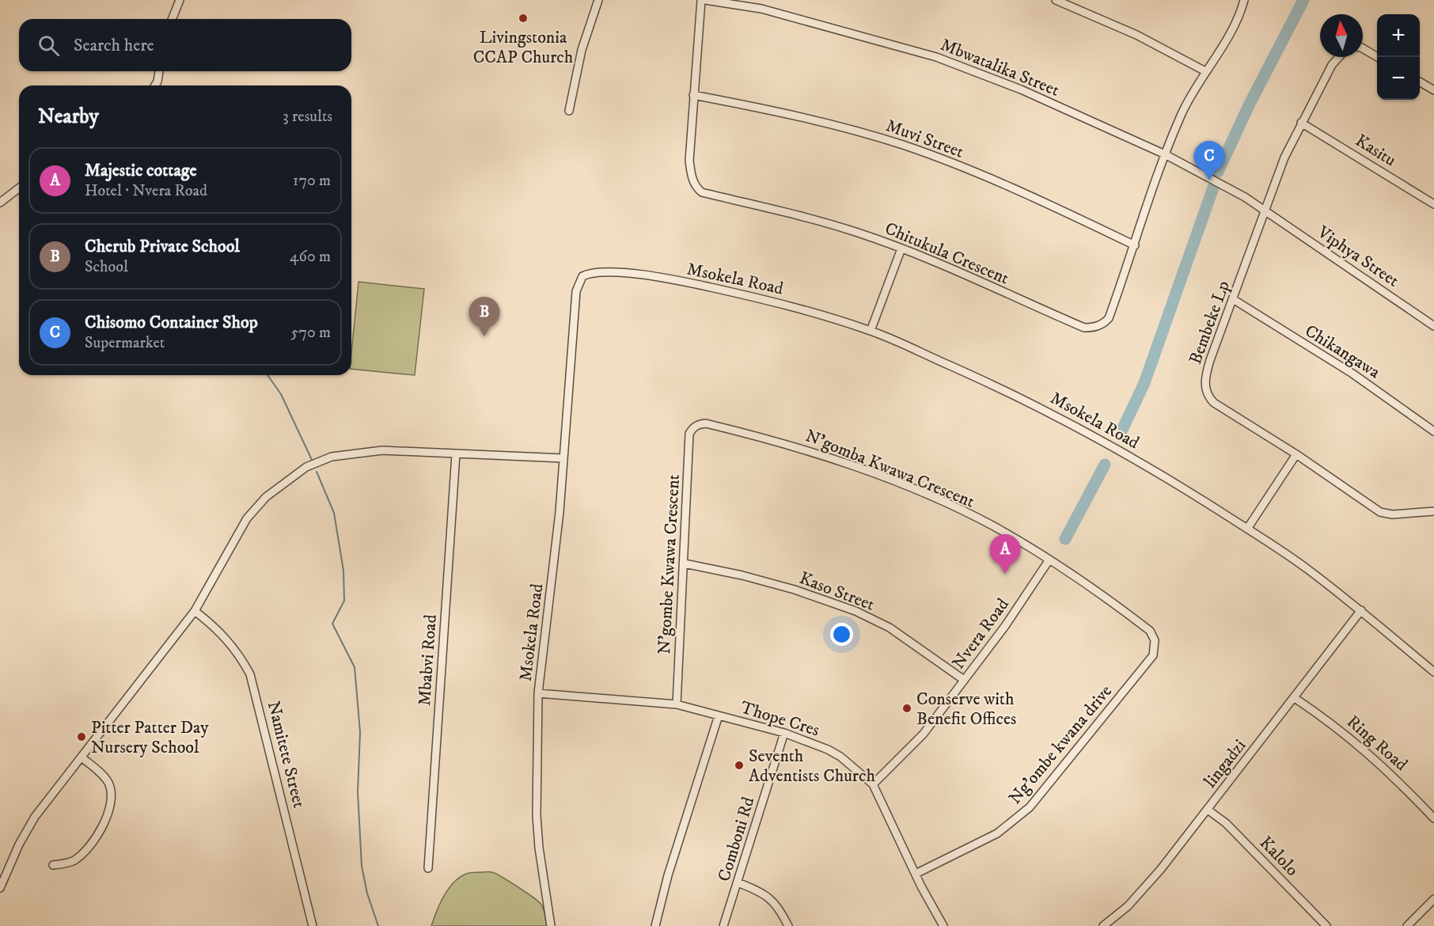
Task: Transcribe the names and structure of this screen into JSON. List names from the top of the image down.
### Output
{
  "streets": {
    "street": [
      "Mbwatalika Street",
      "Muvi Street",
      "Kasitu",
      "Chitukula Crescent",
      "Viphya Street",
      "Msokela Road",
      "Bembeke Lp",
      "Chikangawa",
      "N'gomba Kwawa Crescent",
      "N'gombe Kwawa Crescent",
      "Kaso Street",
      "Nvera Road",
      "Mbabvi Road",
      "Thope Cres",
      "Ring Road",
      "Ng'ombe kwana drive",
      "Namitete Street",
      "lingadzi",
      "Comboni Rd",
      "Kalolo"
    ]
  },
  "crossings": [
    ["Mbwatalika Street", "Chitukula Crescent"],
    ["Mbwatalika Street", "Viphya Street"],
    ["Mbwatalika Street", "Bembeke Lp"],
    ["Muvi Street", "Chitukula Crescent"],
    ["Kasitu", "Bembeke Lp"],
    ["Viphya Street", "Bembeke Lp"],
    ["Msokela Road", "Thope Cres"],
    ["Msokela Road", "lingadzi"],
    ["Bembeke Lp", "Chikangawa"],
    ["N'gomba Kwawa Crescent", "N'gombe Kwawa Crescent"],
    ["N'gomba Kwawa Crescent", "Nvera Road"],
    ["N'gomba Kwawa Crescent", "Ng'ombe kwana drive"],
    ["N'gombe Kwawa Crescent", "Kaso Street"],
    ["N'gombe Kwawa Crescent", "Thope Cres"],
    ["Kaso Street", "Nvera Road"],
    ["Nvera Road", "Thope Cres"],
    ["Thope Cres", "Ng'ombe kwana drive"],
    ["Thope Cres", "Comboni Rd"],
    ["Ring Road", "lingadzi"],
    ["lingadzi", "Kalolo"]
  ],
  "places": [
    "Livingstonia CCAP Church",
    "Conserve with Benefit Offices",
    "Pitter Patter Day Nursery School",
    "Seventh Adventists Church"
  ],
  "north": "top",
  "page": {
    "map_buttons": ["+", "−"],
    "search": "Search here",
    "heading": ["Nearby", "3 results"],
    "pins": ["C", "B", "A"],
    "list": [
      {
        "mark": "A",
        "name": "Majestic cottage",
        "note": "Hotel · Nvera Road",
        "value": "170 m"
      },
      {
        "mark": "B",
        "name": "Cherub Private School",
        "note": "School",
        "value": "460 m"
      },
      {
        "mark": "C",
        "name": "Chisomo Container Shop",
        "note": "Supermarket",
        "value": "570 m"
      }
    ]
  }
}
